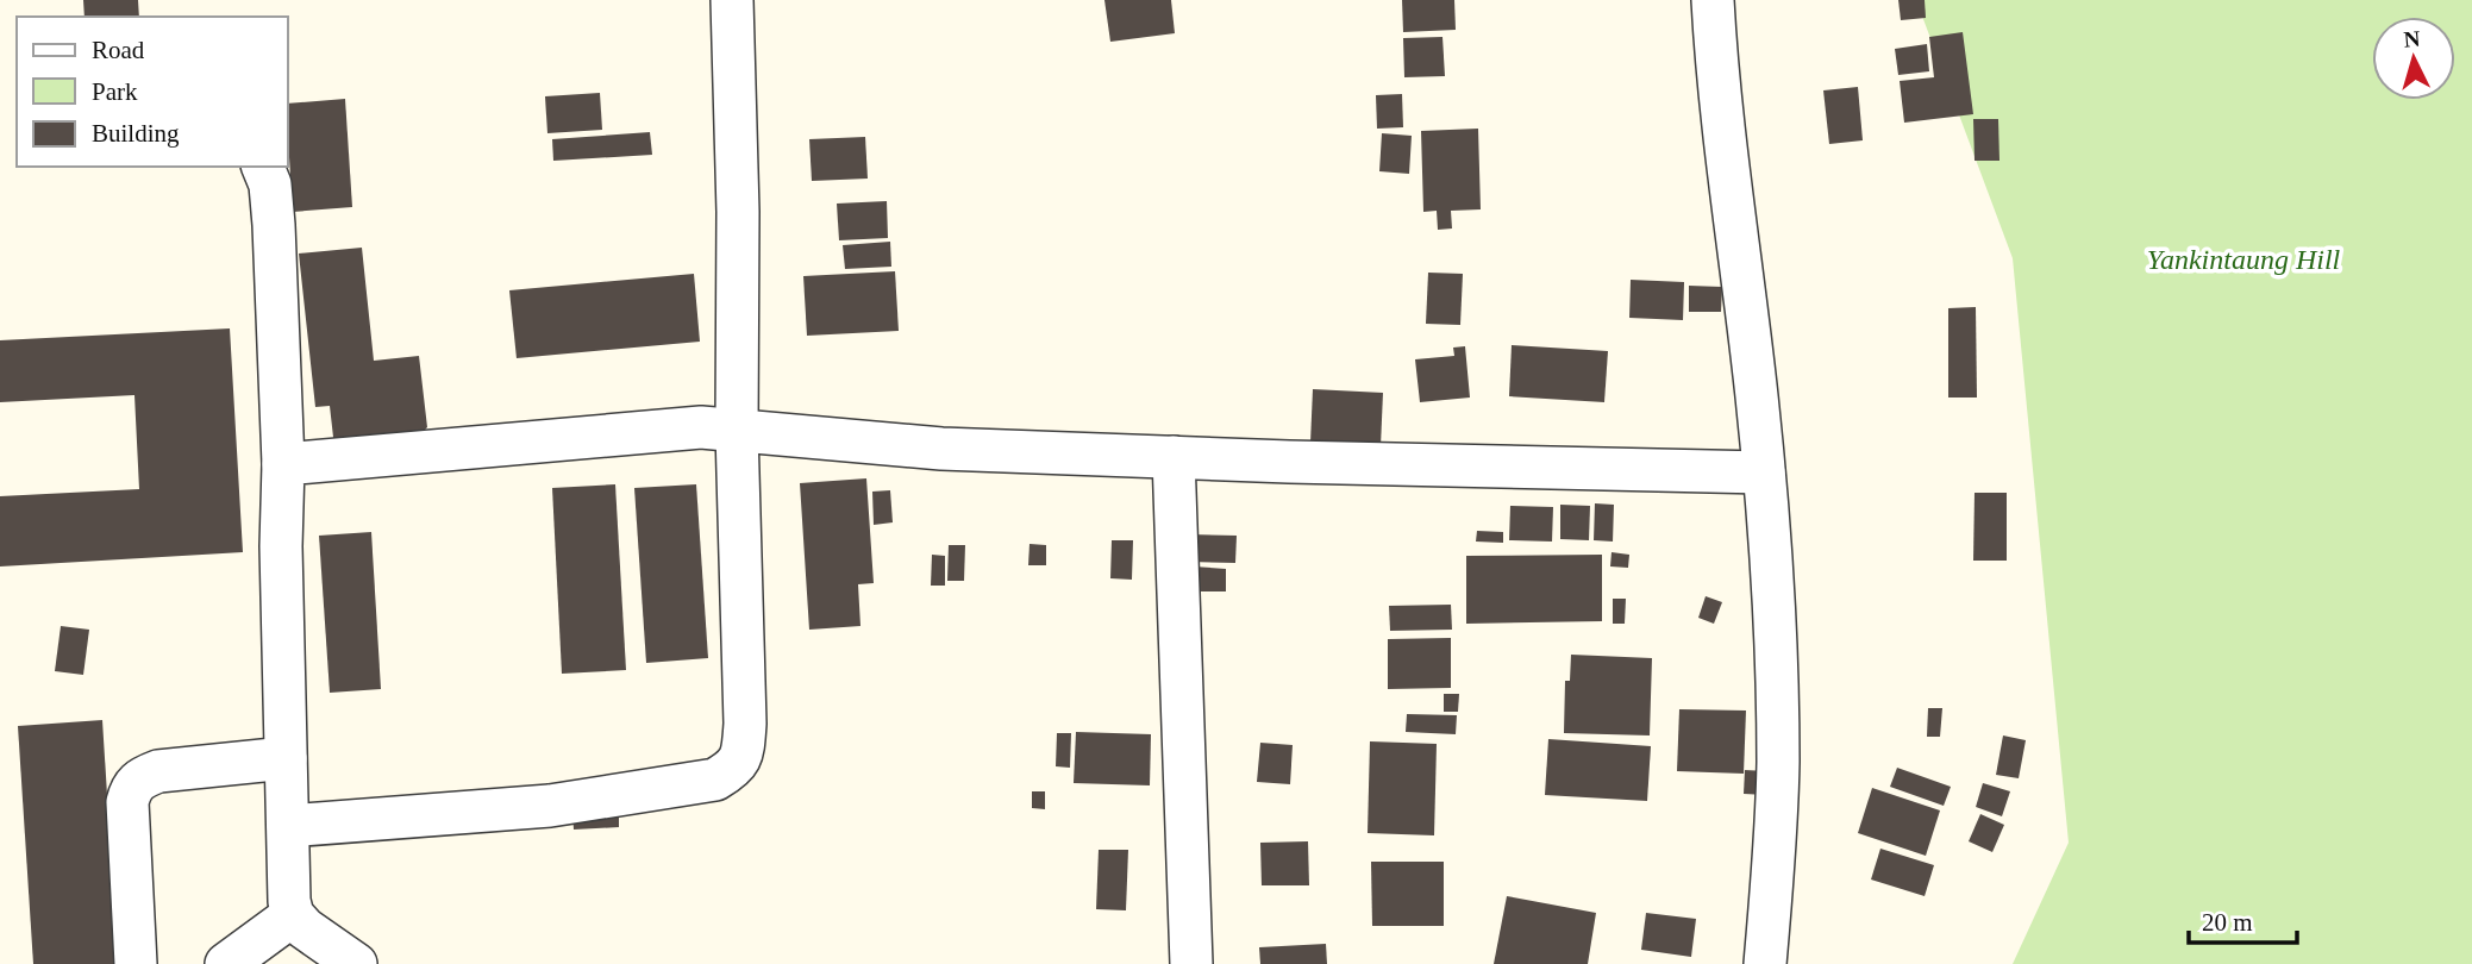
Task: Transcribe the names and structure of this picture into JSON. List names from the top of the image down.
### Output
{
  "parks": ["Yankintaung Hill"],
  "legend": ["Road", "Park", "Building"],
  "scale_bar": "20 m",
  "north": "top"
}
